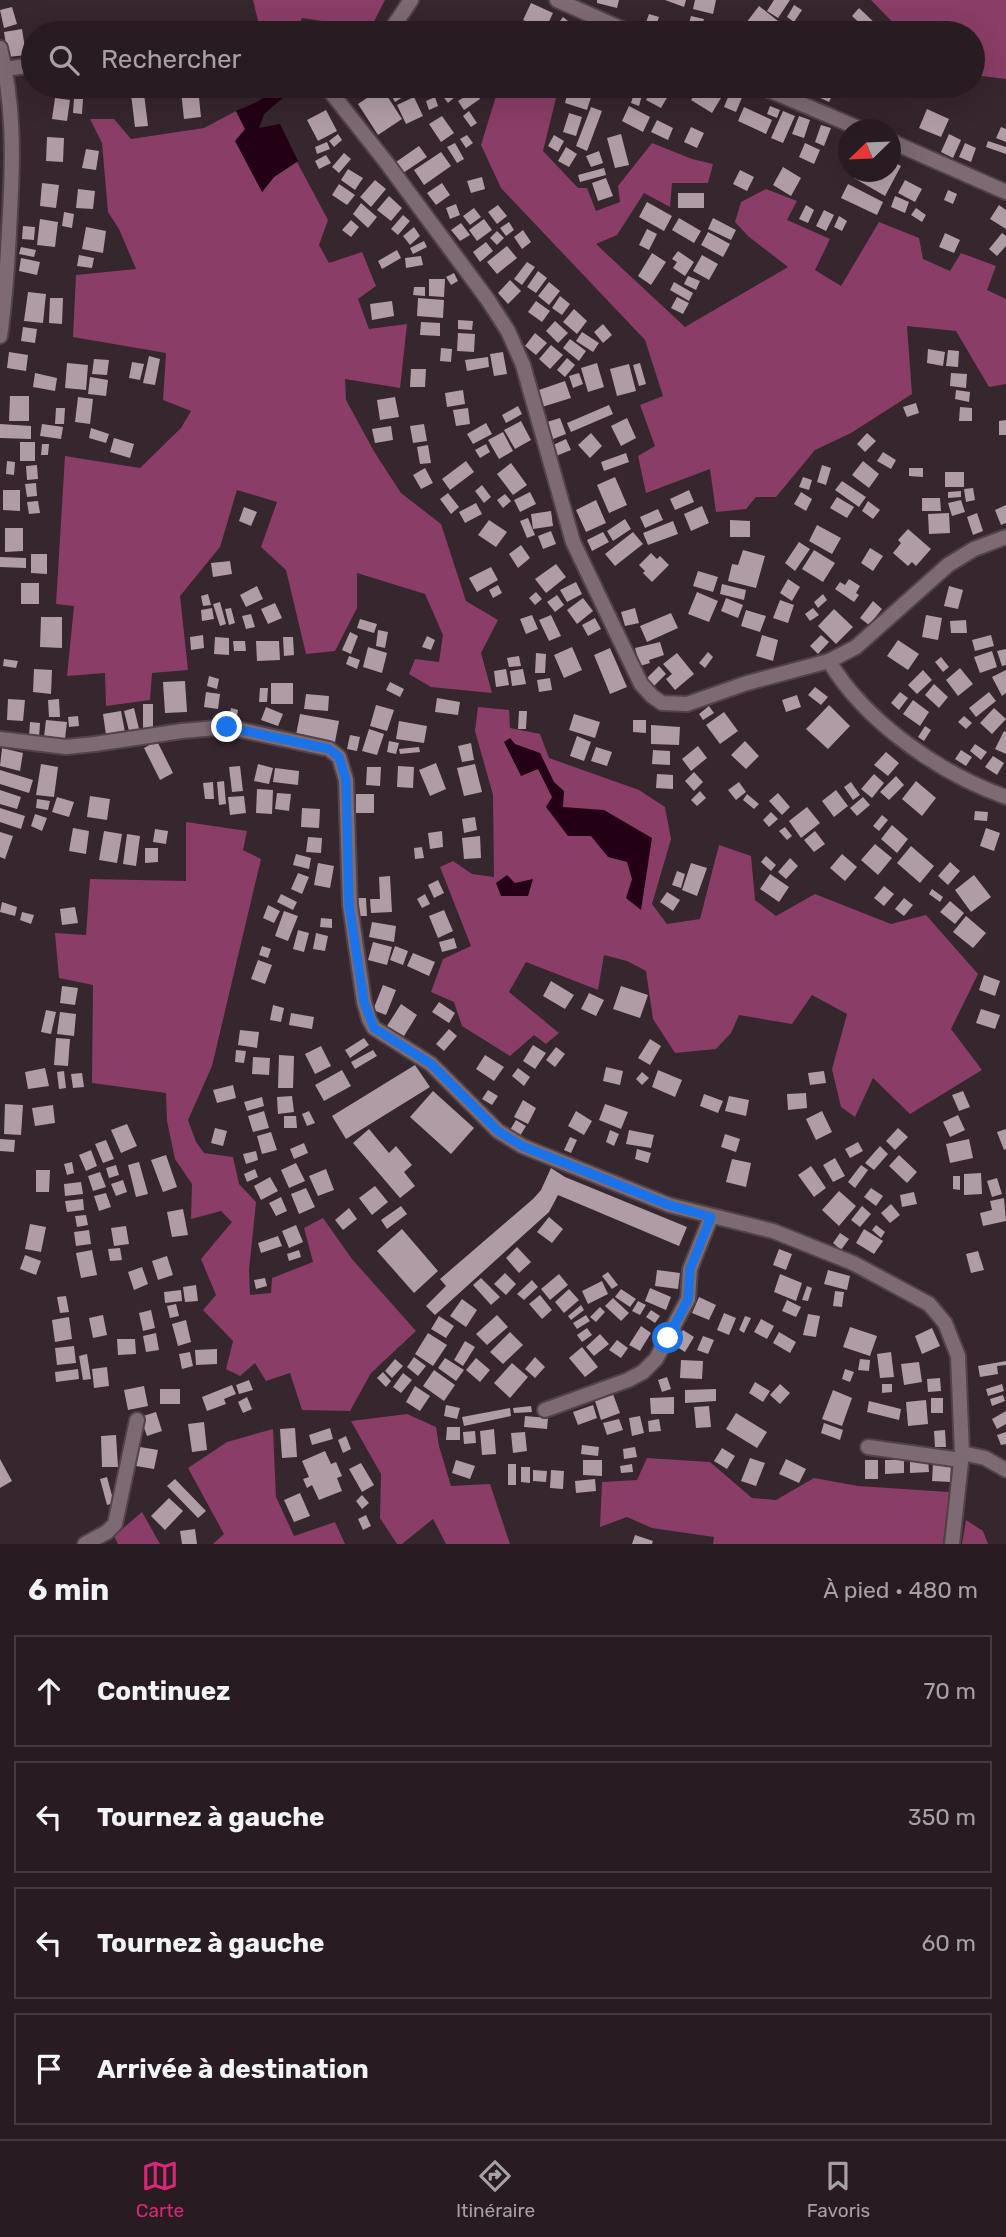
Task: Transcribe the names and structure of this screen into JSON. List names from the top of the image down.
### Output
{
  "north": "bottom left",
  "page": {
    "search": "Rechercher",
    "heading": ["6 min", "À pied · 480 m"],
    "list": [
      ["Continuez", "70 m"],
      ["Tournez à gauche", "350 m"],
      ["Tournez à gauche", "60 m"],
      "Arrivée à destination"
    ],
    "nav": ["Carte", "Itinéraire", "Favoris"]
  }
}
